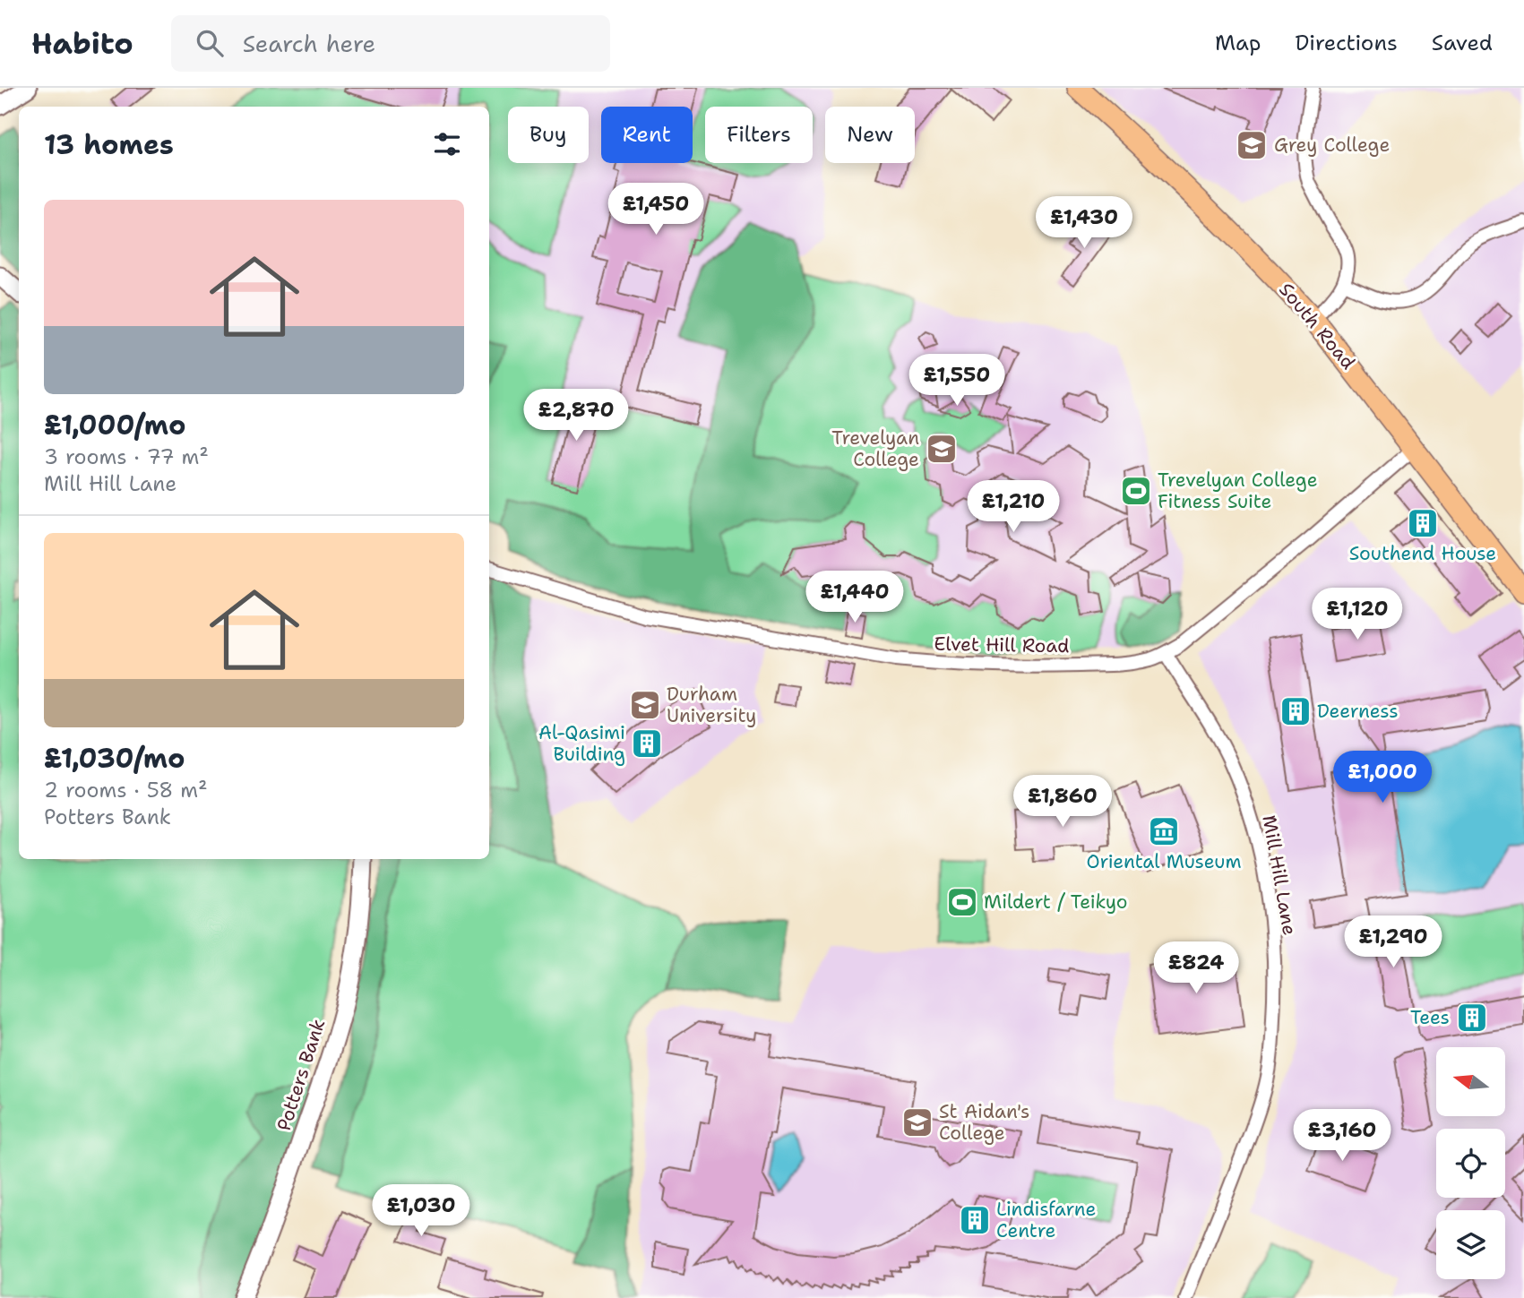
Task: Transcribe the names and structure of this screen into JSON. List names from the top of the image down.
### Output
{
  "streets": {
    "main road": ["South Road"],
    "street": ["Elvet Hill Road", "Mill Hill Lane", "Potters Bank"]
  },
  "crossings": [
    ["South Road", "Elvet Hill Road"],
    ["Elvet Hill Road", "Mill Hill Lane"]
  ],
  "places": {
    "school or university": [
      "Grey College",
      "Trevelyan College",
      "Durham University",
      "St Aidan's College"
    ],
    "sports": ["Trevelyan College Fitness Suite", "Mildert / Teikyo"],
    "building": [
      "Southend House",
      "Deerness",
      "Al-Qasimi Building",
      "Tees",
      "Lindisfarne Centre"
    ],
    "museum": ["Oriental Museum"]
  },
  "north": "left",
  "page": {
    "header": "Habito",
    "search": "Search here",
    "nav": ["Map", "Directions", "Saved"],
    "chip": [
      "Buy",
      "Rent",
      "Filters",
      "New"
    ],
    "heading": "13 homes",
    "list": [
      {
        "name": "£1,000/mo",
        "note": "3 rooms · 77 m² · Mill Hill Lane"
      },
      {
        "name": "£1,030/mo",
        "note": "2 rooms · 58 m² · Potters Bank"
      }
    ],
    "price": [
      "£1,450",
      "£1,430",
      "£1,550",
      "£2,870",
      "£1,210",
      "£1,440",
      "£1,120",
      "£1,000",
      "£1,860",
      "£1,290",
      "£824",
      "£3,160",
      "£1,030"
    ]
  }
}
